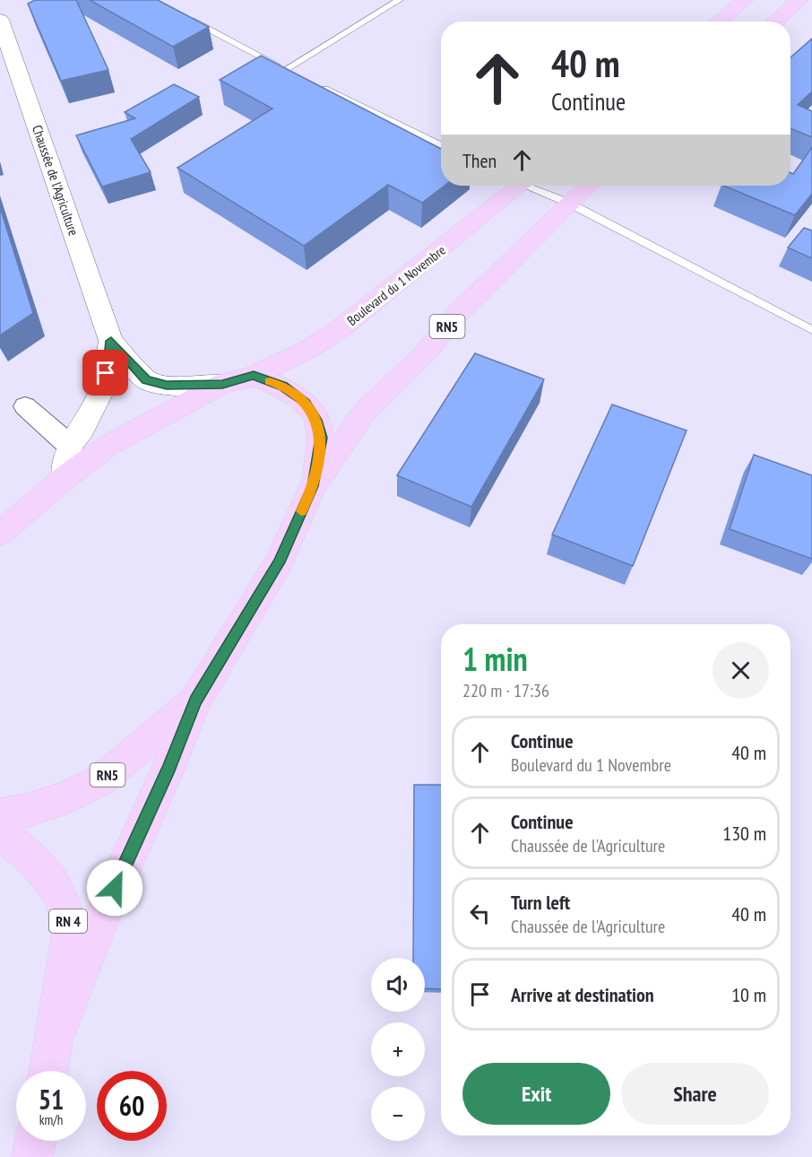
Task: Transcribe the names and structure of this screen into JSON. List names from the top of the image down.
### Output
{
  "streets": {
    "main road": ["Boulevard du 1 Novembre", "RN5", "RN 4"],
    "street": ["Chaussée de l'Agriculture"]
  },
  "crossings": [
    ["Chaussée de l'Agriculture", "Boulevard du 1 Novembre"],
    ["Boulevard du 1 Novembre", "RN5"],
    ["RN5", "RN 4"]
  ],
  "page": {
    "turn": ["40 m", "Continue"],
    "then": "Then",
    "heading": ["1 min", "220 m · 17:36"],
    "list": [
      {
        "name": "Continue",
        "note": "Boulevard du 1 Novembre",
        "value": "40 m"
      },
      {
        "name": "Continue",
        "note": "Chaussée de l'Agriculture",
        "value": "130 m"
      },
      {
        "name": "Turn left",
        "note": "Chaussée de l'Agriculture",
        "value": "40 m"
      },
      {
        "name": "Arrive at destination",
        "value": "10 m"
      }
    ],
    "map_buttons": ["+", "−"],
    "buttons": ["Exit", "Share"],
    "speed": "51 km/h",
    "limit": "60"
  }
}
